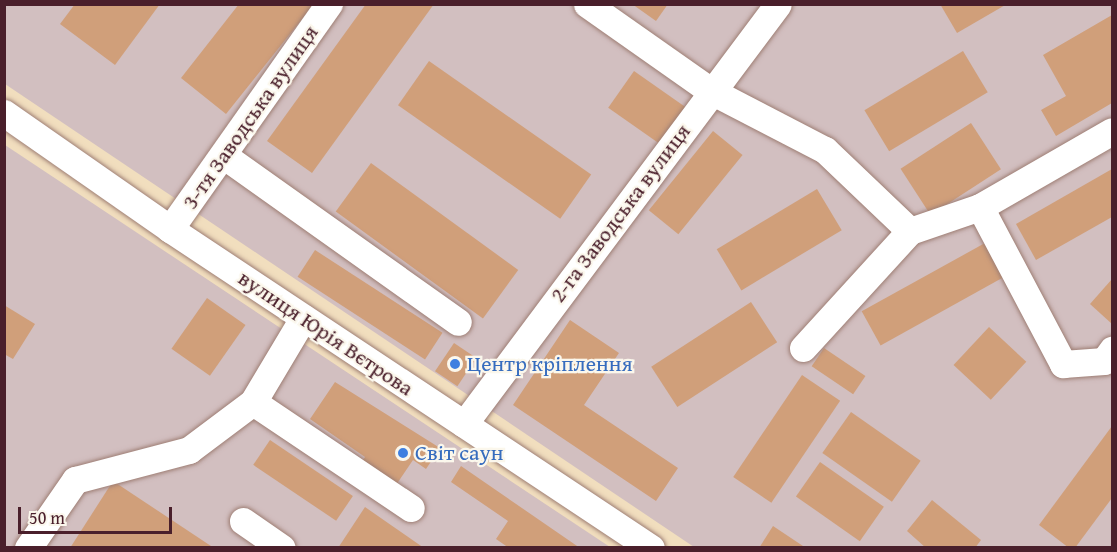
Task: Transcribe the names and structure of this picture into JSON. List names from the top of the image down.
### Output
{
  "streets": {
    "street": ["3-тя Заводська вулиця", "2-га Заводська вулиця", "вулиця Юрія Вєтрова"]
  },
  "crossings": [
    ["3-тя Заводська вулиця", "вулиця Юрія Вєтрова"],
    ["2-га Заводська вулиця", "вулиця Юрія Вєтрова"]
  ],
  "places": ["Центр кріплення", "Світ саун"],
  "scale_bar": "50 m"
}
